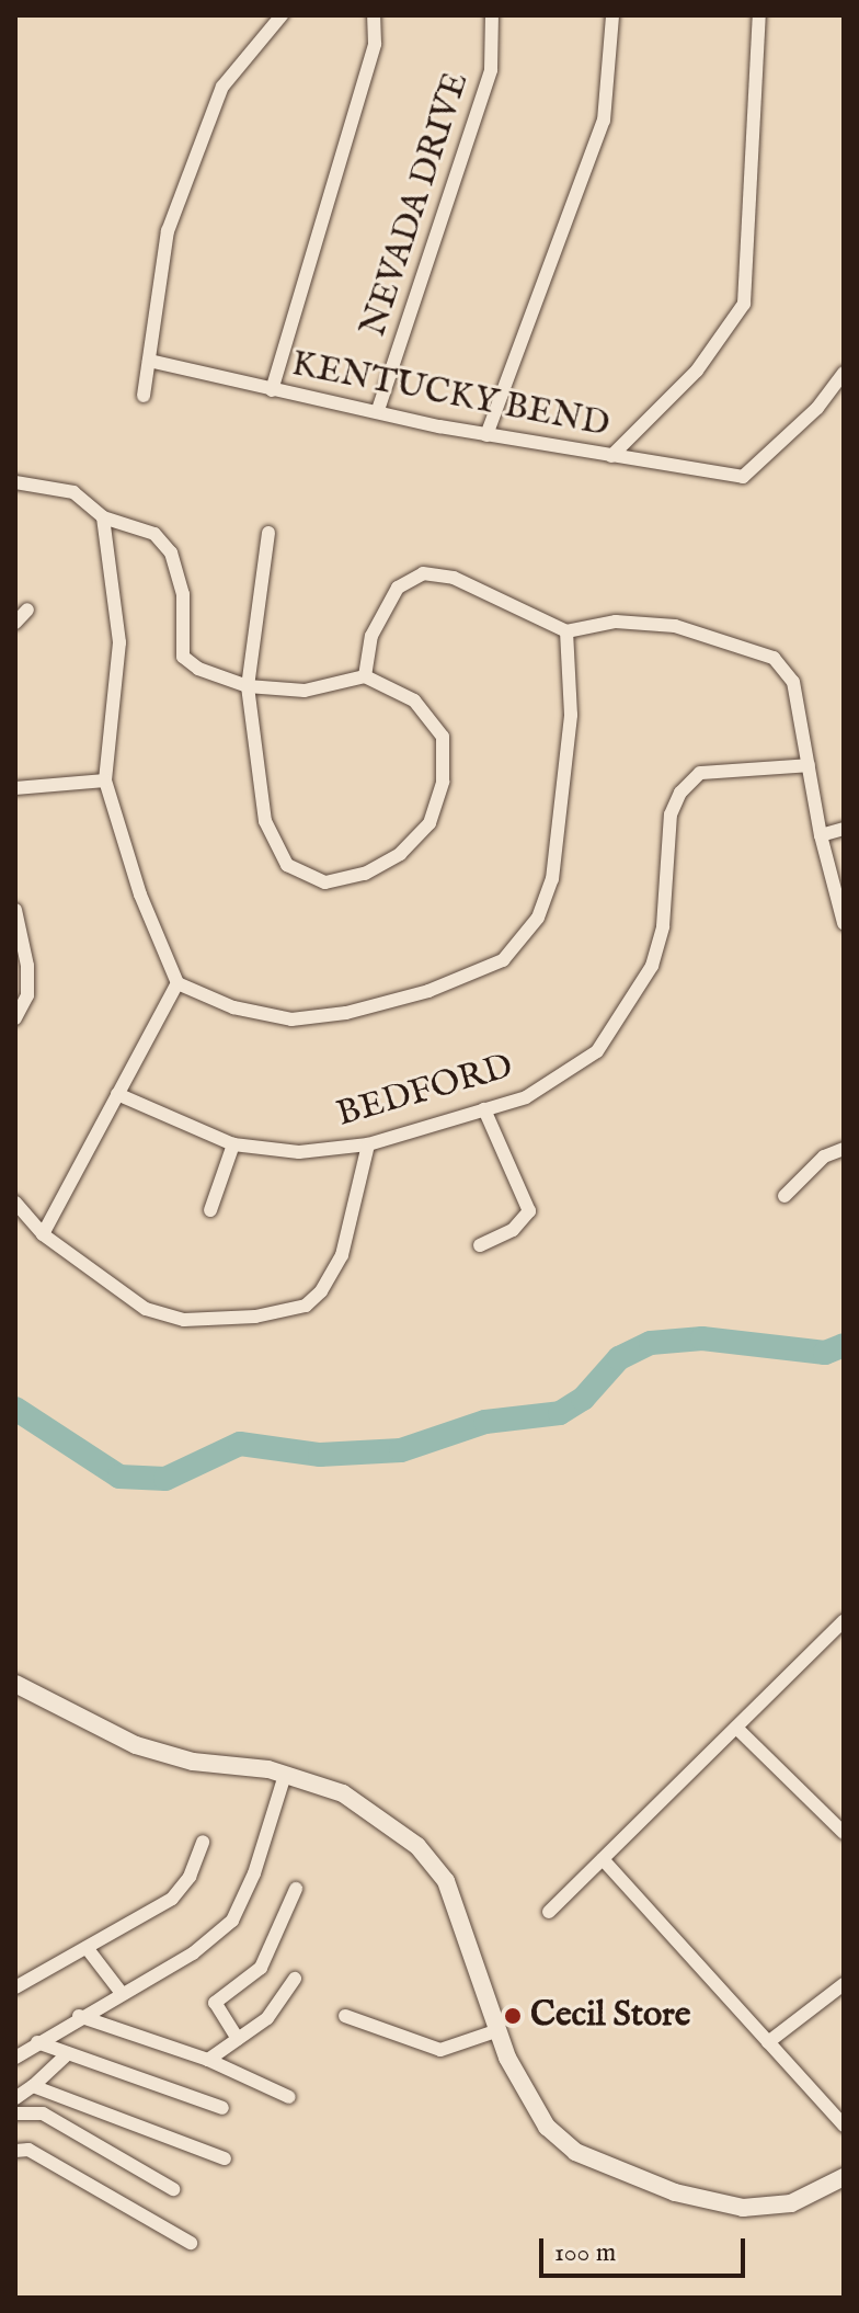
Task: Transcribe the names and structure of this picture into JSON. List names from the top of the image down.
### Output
{
  "streets": {
    "street": ["NEVADA DRIVE", "KENTUCKY BEND", "BEDFORD"]
  },
  "crossings": [
    ["NEVADA DRIVE", "KENTUCKY BEND"]
  ],
  "places": ["Cecil Store"],
  "scale_bar": "100 m"
}
